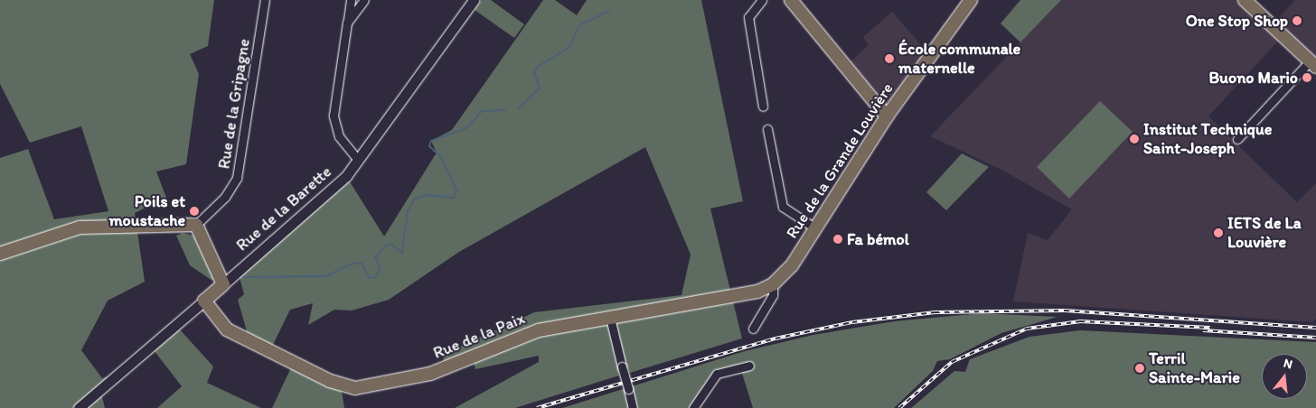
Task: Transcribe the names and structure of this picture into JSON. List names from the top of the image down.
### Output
{
  "streets": {
    "main road": ["Rue de la Grande Louvière", "Rue de la Barette", "Rue de la Paix"],
    "street": ["Rue de la Gripagne"]
  },
  "crossings": [
    ["Rue de la Grande Louvière", "Rue de la Paix"],
    ["Rue de la Barette", "Rue de la Paix"]
  ],
  "places": [
    "One Stop Shop",
    "École communale maternelle",
    "Buono Mario",
    "Institut Technique Saint-Joseph",
    "Poils et moustache",
    "IETS de La Louvière",
    "Fa bémol",
    "Terril Sainte-Marie"
  ],
  "north": "top"
}
